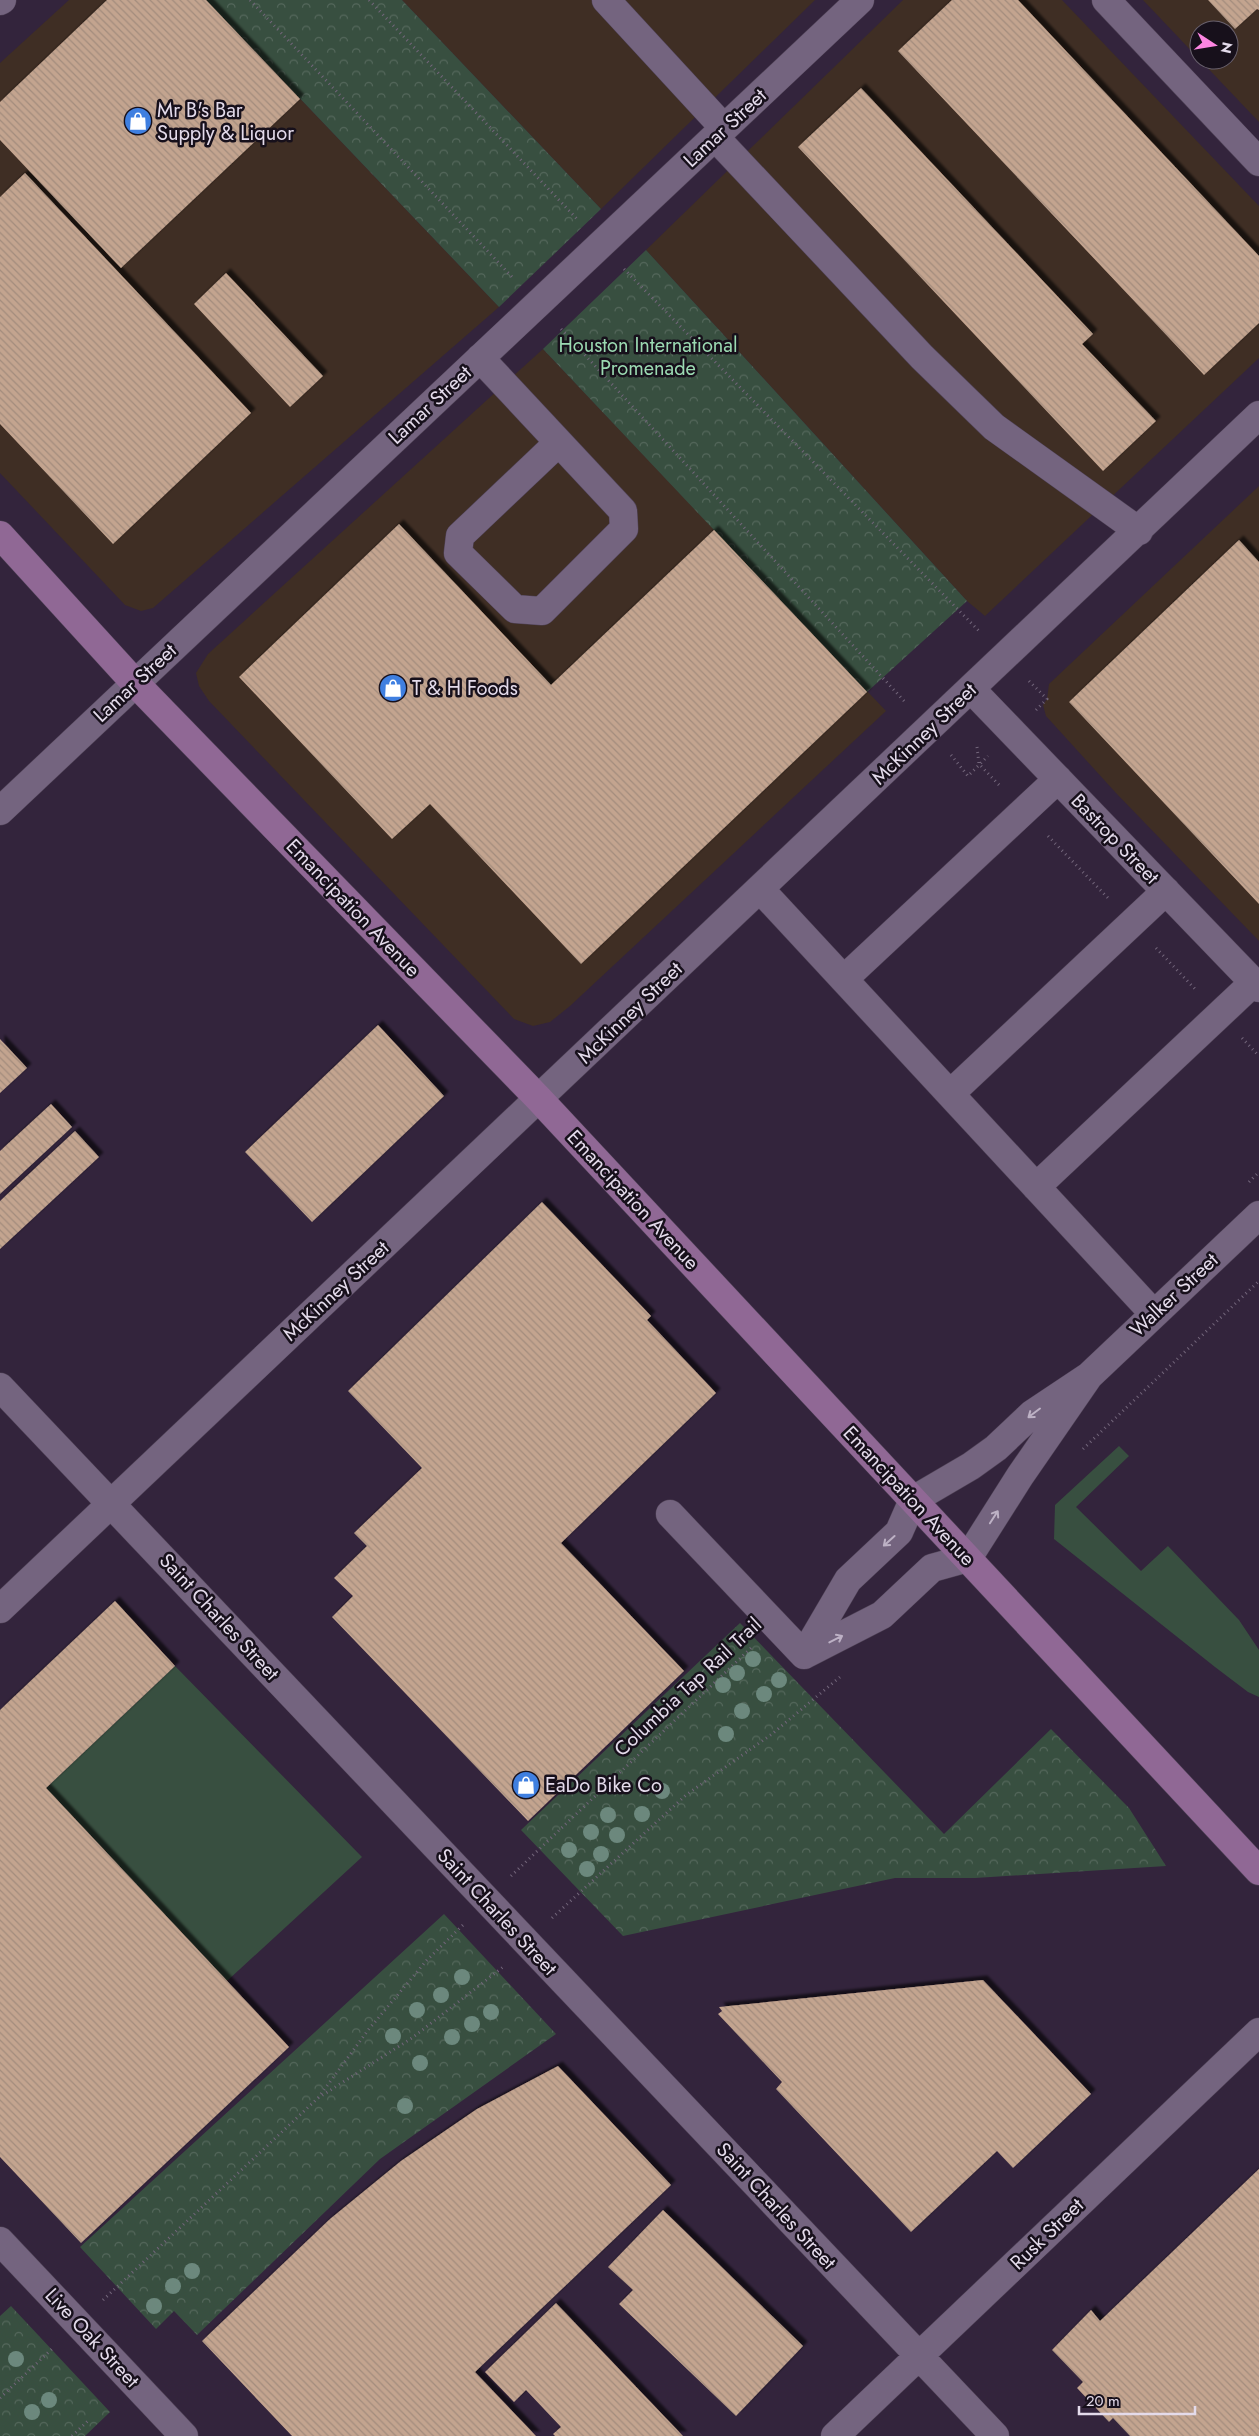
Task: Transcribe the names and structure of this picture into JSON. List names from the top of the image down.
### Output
{
  "streets": {
    "main road": ["Emancipation Avenue"],
    "street": [
      "Lamar Street",
      "McKinney Street",
      "Bastrop Street",
      "Walker Street",
      "Saint Charles Street",
      "Rusk Street",
      "Live Oak Street"
    ],
    "path": ["Columbia Tap Rail Trail"]
  },
  "crossings": [
    ["Lamar Street", "Emancipation Avenue"],
    ["McKinney Street", "Bastrop Street"],
    ["McKinney Street", "Emancipation Avenue"],
    ["McKinney Street", "Saint Charles Street"],
    ["Emancipation Avenue", "Walker Street"],
    ["Saint Charles Street", "Rusk Street"]
  ],
  "parks": ["Houston International Promenade"],
  "places": {
    "shop": ["Mr B's Bar Supply & Liquor", "T & H Foods", "EaDo Bike Co"]
  },
  "scale_bar": "20 m",
  "north": "right"
}
